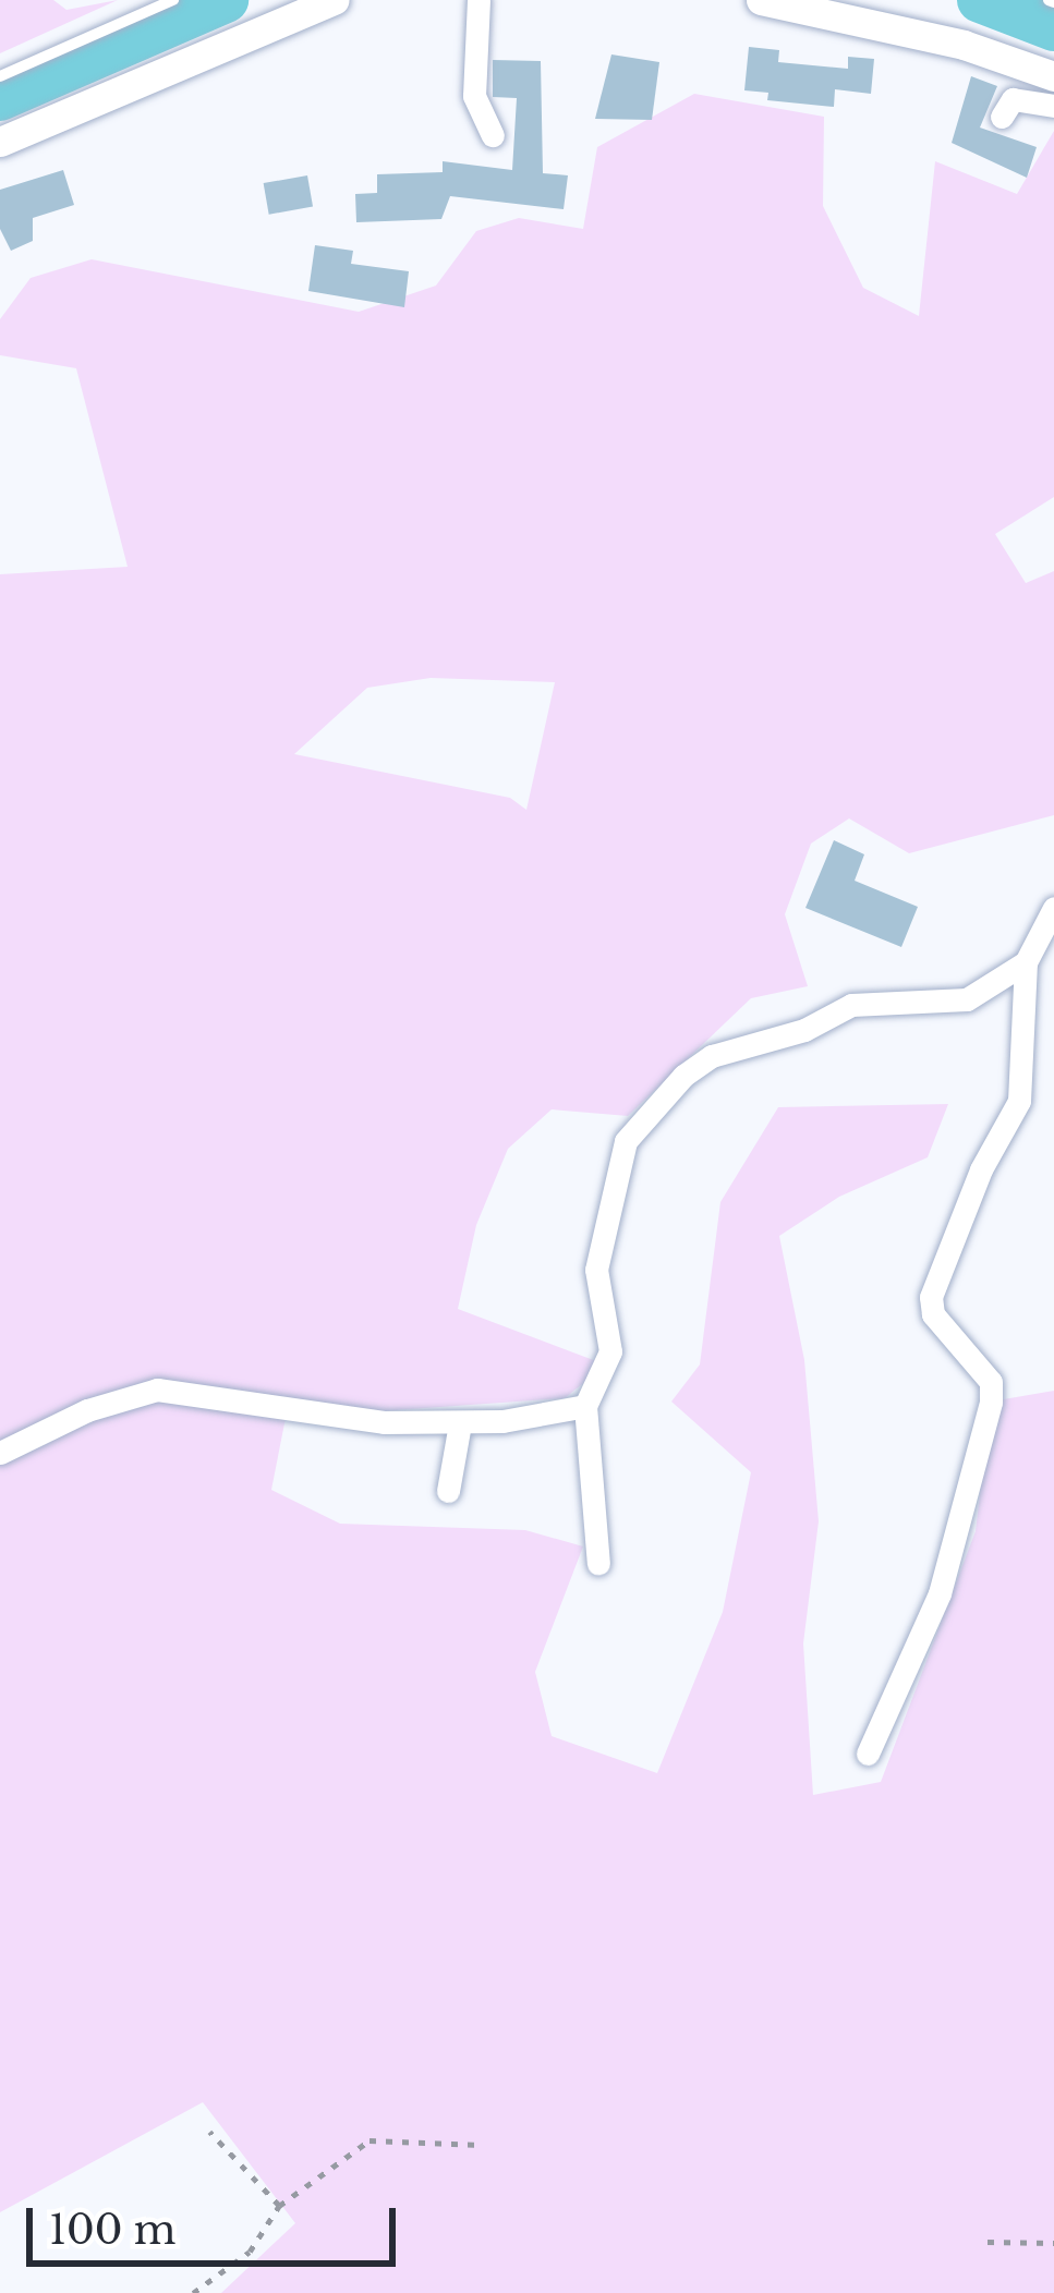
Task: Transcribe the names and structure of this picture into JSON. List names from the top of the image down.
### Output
{
  "scale_bar": "100 m"
}
